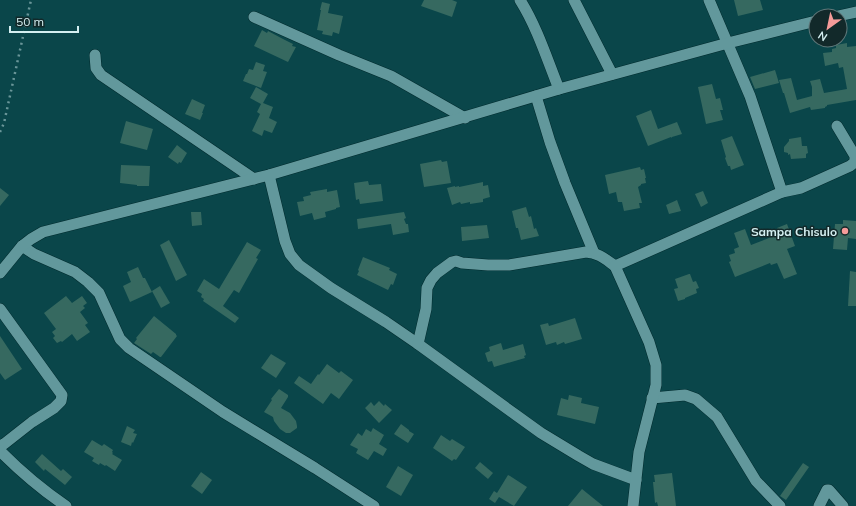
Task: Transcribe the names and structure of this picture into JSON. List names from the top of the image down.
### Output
{
  "places": ["Sampa Chisulo"],
  "scale_bar": "50 m",
  "north": "bottom left"
}
